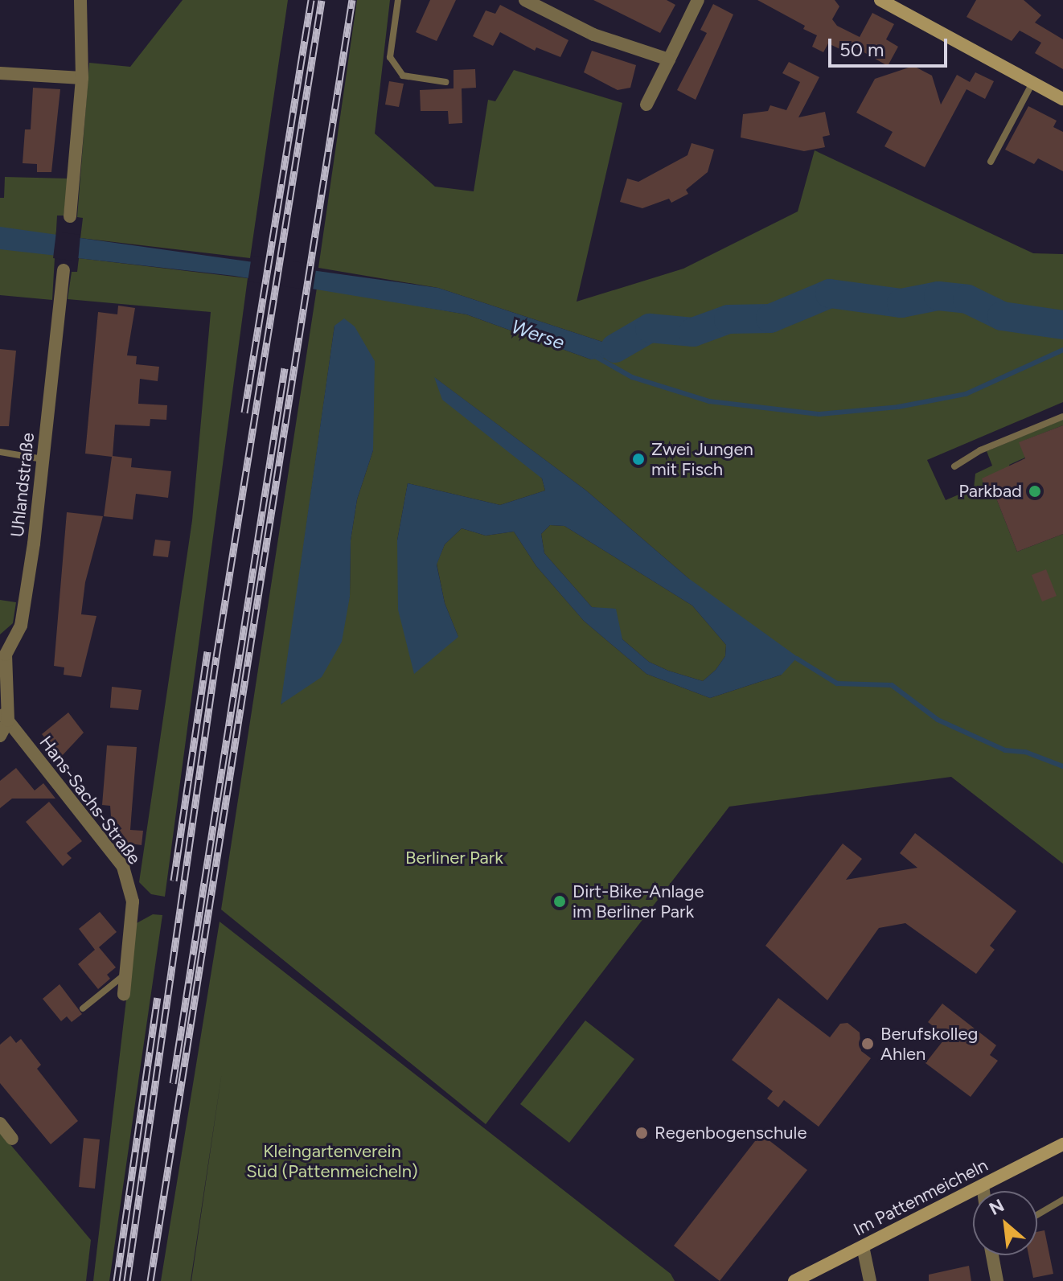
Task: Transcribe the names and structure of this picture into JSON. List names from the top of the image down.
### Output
{
  "streets": {
    "street": ["Uhlandstraße", "Hans-Sachs-Straße", "Im Pattenmeicheln"]
  },
  "crossings": [
    ["Uhlandstraße", "Hans-Sachs-Straße"]
  ],
  "water": ["Werse"],
  "parks": ["Berliner Park", "Kleingartenverein Süd (Pattenmeicheln)"],
  "places": [
    "Zwei Jungen mit Fisch",
    "Parkbad",
    "Dirt-Bike-Anlage im Berliner Park",
    "Berufskolleg Ahlen",
    "Regenbogenschule"
  ],
  "scale_bar": "50 m",
  "north": "top left"
}
